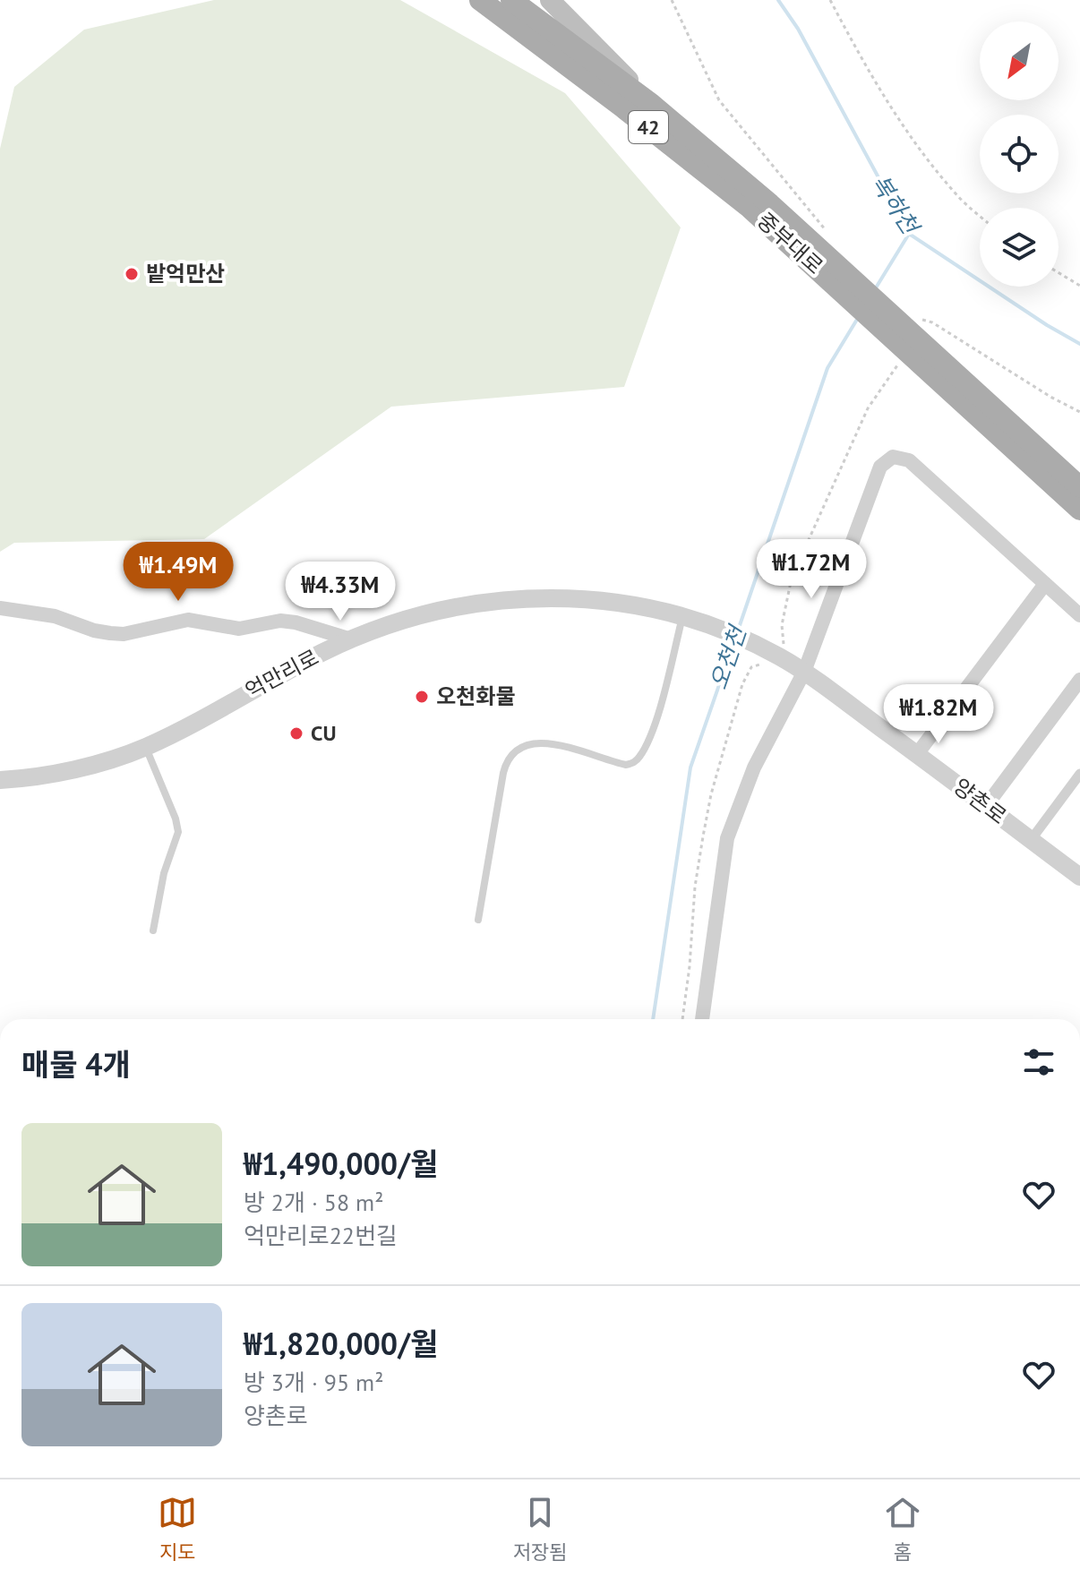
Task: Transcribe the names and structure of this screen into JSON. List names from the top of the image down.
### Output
{
  "streets": {
    "main road": ["42", "중부대로"],
    "street": ["억만리로", "양촌로"]
  },
  "crossings": [
    ["억만리로", "양촌로"]
  ],
  "water": ["복하천", "오천천"],
  "places": ["밭억만산", "오천화물", "CU"],
  "north": "bottom left",
  "page": {
    "price": [
      "₩1.72M",
      "₩1.49M",
      "₩4.33M",
      "₩1.82M"
    ],
    "heading": "매물 4개",
    "list": [
      {
        "name": "₩1,490,000/월",
        "note": "방 2개 · 58 m² · 억만리로22번길"
      },
      {
        "name": "₩1,820,000/월",
        "note": "방 3개 · 95 m² · 양촌로"
      }
    ],
    "tabs": ["지도", "저장됨", "홈"]
  }
}
